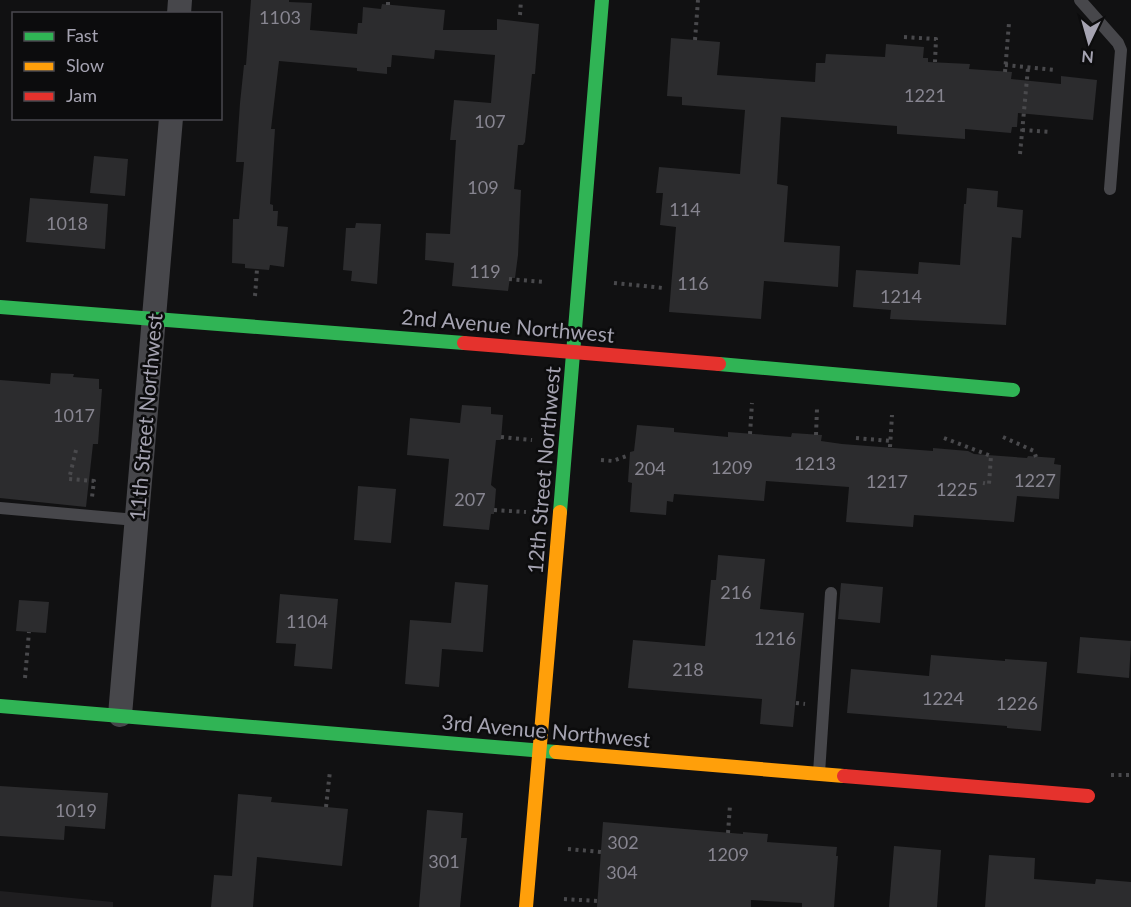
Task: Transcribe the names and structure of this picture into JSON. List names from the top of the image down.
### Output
{
  "streets": {
    "street": [
      "2nd Avenue Northwest",
      "11th Street Northwest",
      "12th Street Northwest",
      "3rd Avenue Northwest"
    ]
  },
  "crossings": [
    ["2nd Avenue Northwest", "11th Street Northwest"],
    ["2nd Avenue Northwest", "12th Street Northwest"],
    ["11th Street Northwest", "3rd Avenue Northwest"],
    ["12th Street Northwest", "3rd Avenue Northwest"]
  ],
  "house_numbers": [
    "1103",
    "1221",
    "107",
    "109",
    "114",
    "1018",
    "119",
    "116",
    "1214",
    "1017",
    "1213",
    "1209",
    "204",
    "1227",
    "1217",
    "1225",
    "207",
    "216",
    "1104",
    "1216",
    "218",
    "1224",
    "1226",
    "1019",
    "302",
    "1209",
    "301",
    "304"
  ],
  "legend": ["Fast", "Slow", "Jam"],
  "north": "bottom"
}
